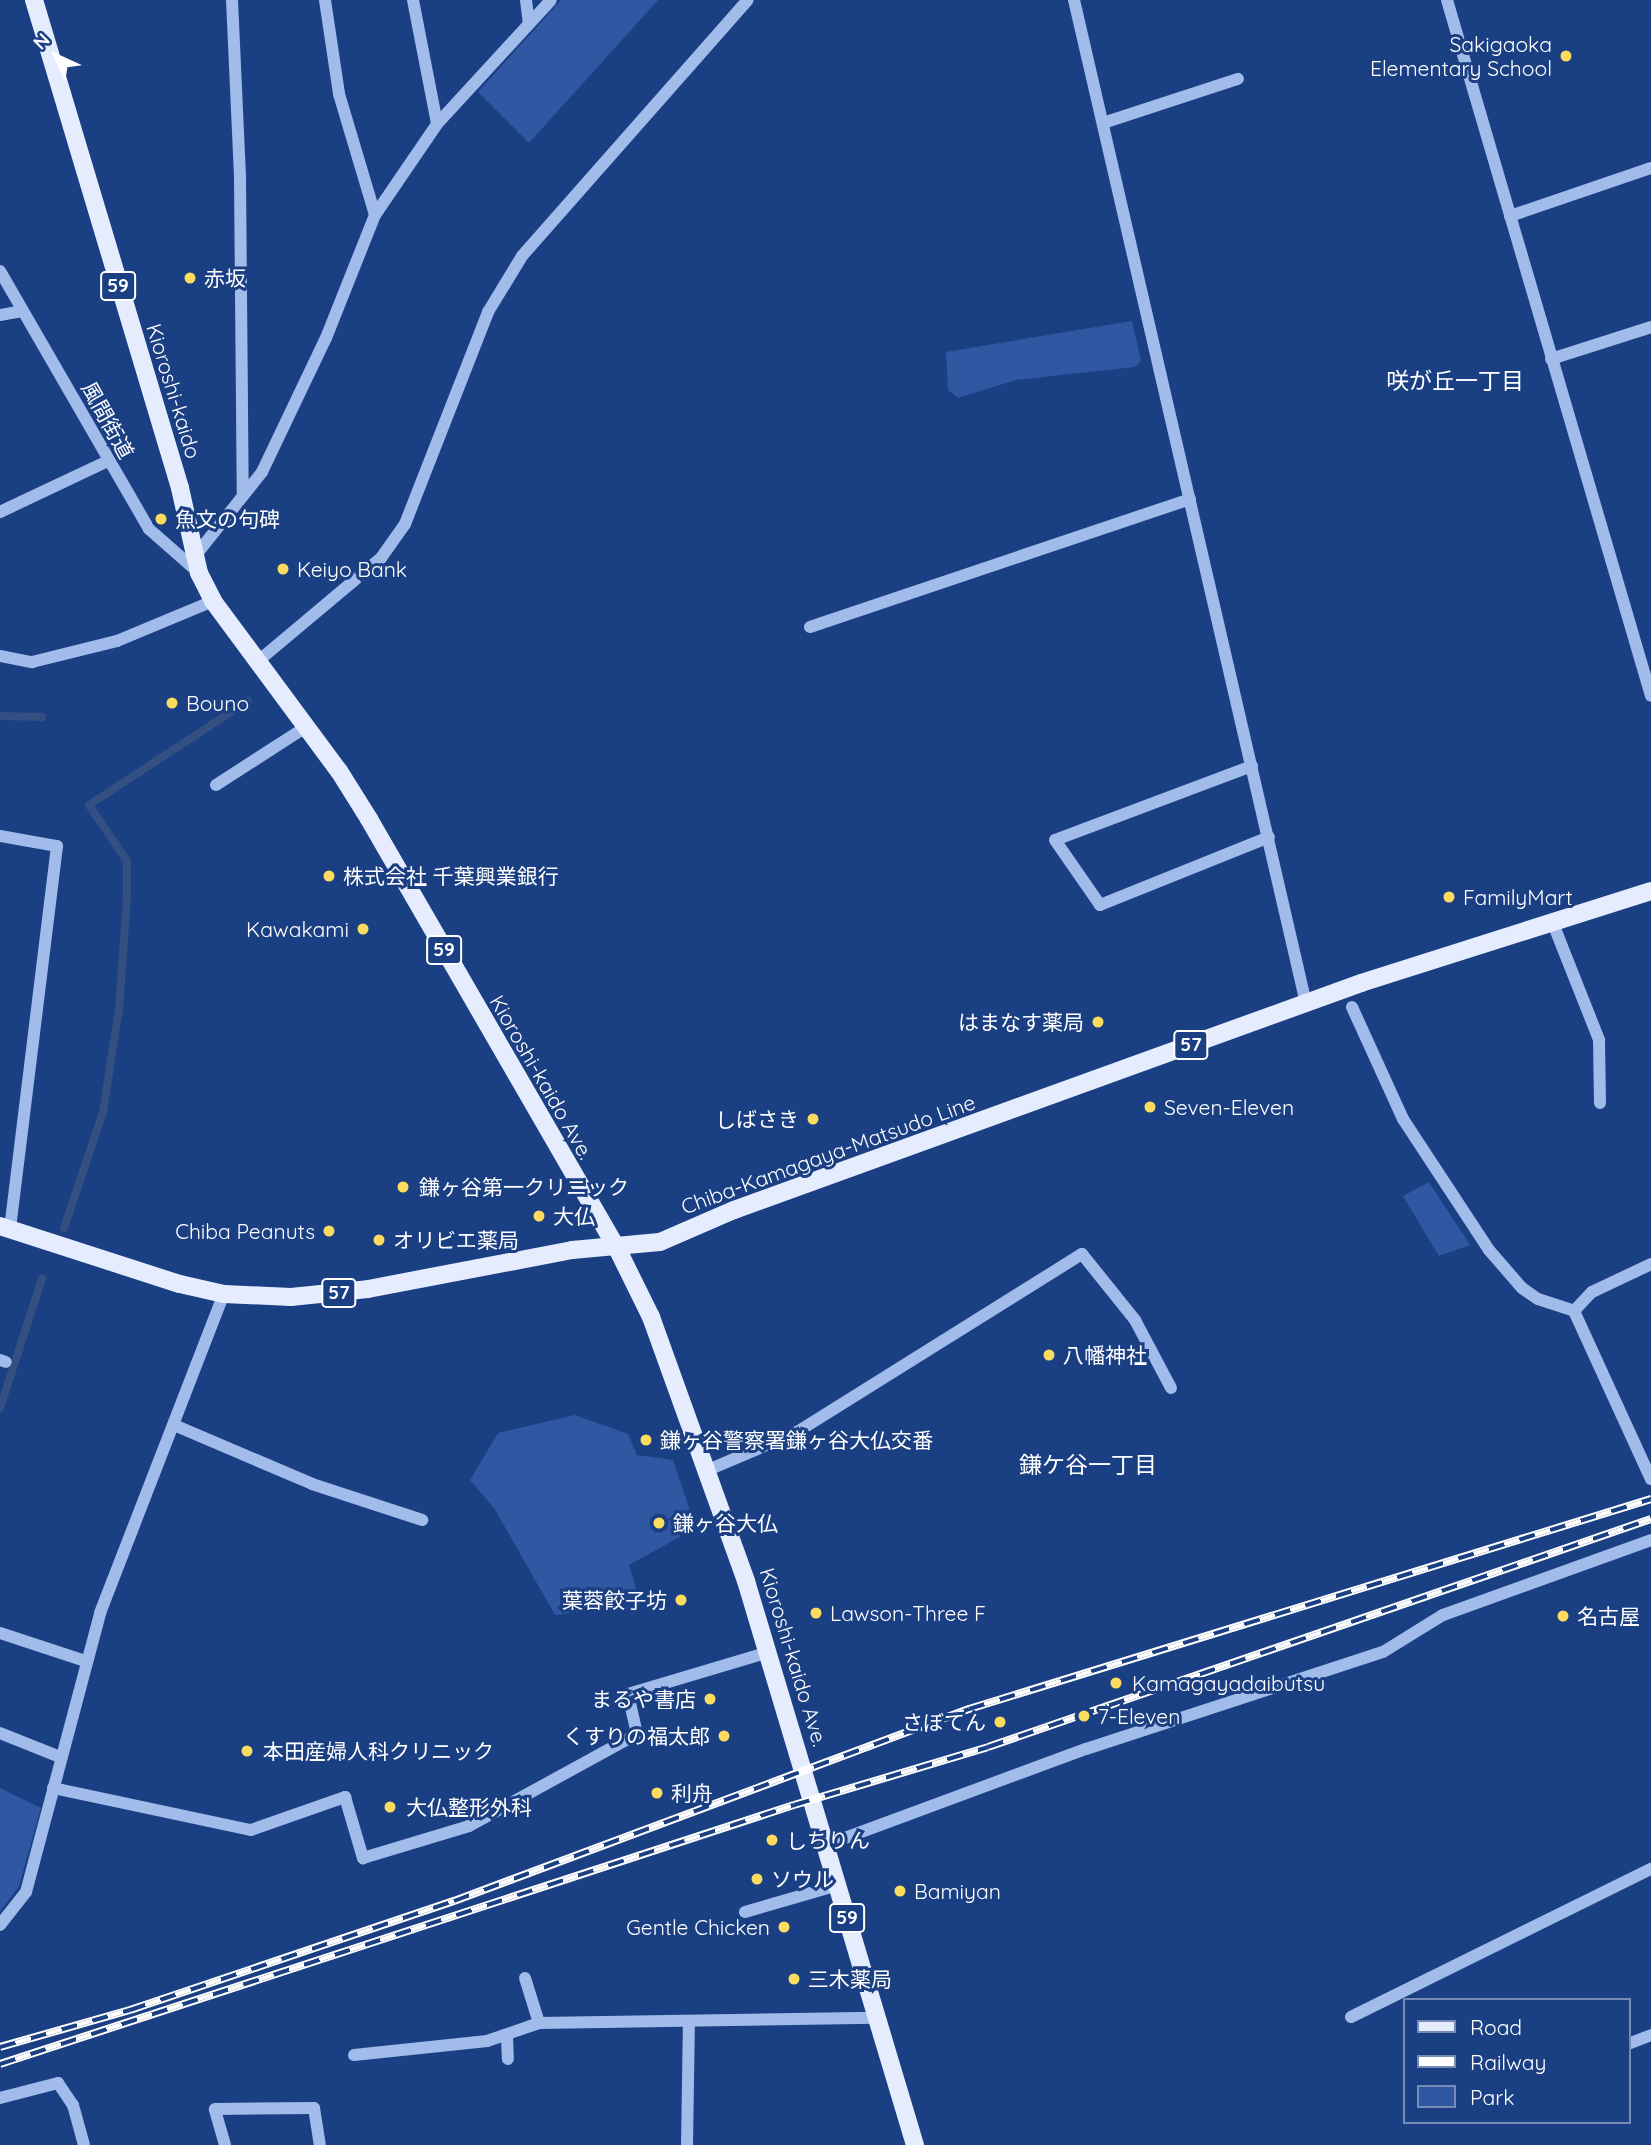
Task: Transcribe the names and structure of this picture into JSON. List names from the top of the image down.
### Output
{
  "streets": {
    "main road": [
      "59",
      "Kioroshi-kaido",
      "57",
      "Kioroshi-kaido Ave.",
      "Chiba-Kamagaya-Matsudo Line"
    ],
    "street": ["風間街道"]
  },
  "crossings": [
    ["Kioroshi-kaido", "風間街道"],
    ["Kioroshi-kaido", "Kioroshi-kaido Ave."],
    ["Kioroshi-kaido Ave.", "Chiba-Kamagaya-Matsudo Line"]
  ],
  "districts": ["咲が丘一丁目", "鎌ケ谷一丁目"],
  "places": [
    "Sakigaoka Elementary School",
    "赤坂",
    "魚文の句碑",
    "Keiyo Bank",
    "Bouno",
    "株式会社 千葉興業銀行",
    "FamilyMart",
    "Kawakami",
    "はまなす薬局",
    "Seven-Eleven",
    "しばさき",
    "鎌ヶ谷第一クリニック",
    "大仏",
    "Chiba Peanuts",
    "オリビエ薬局",
    "八幡神社",
    "鎌ヶ谷警察署鎌ヶ谷大仏交番",
    "鎌ヶ谷大仏",
    "葉蓉餃子坊",
    "Lawson-Three F",
    "名古屋",
    "Kamagayadaibutsu",
    "まるや書店",
    "7-Eleven",
    "さぼてん",
    "くすりの福太郎",
    "本田産婦人科クリニック",
    "利舟",
    "大仏整形外科",
    "しちりん",
    "ソウル",
    "Bamiyan",
    "Gentle Chicken",
    "三木薬局"
  ],
  "legend": ["Road", "Railway", "Park"],
  "north": "top left"
}
